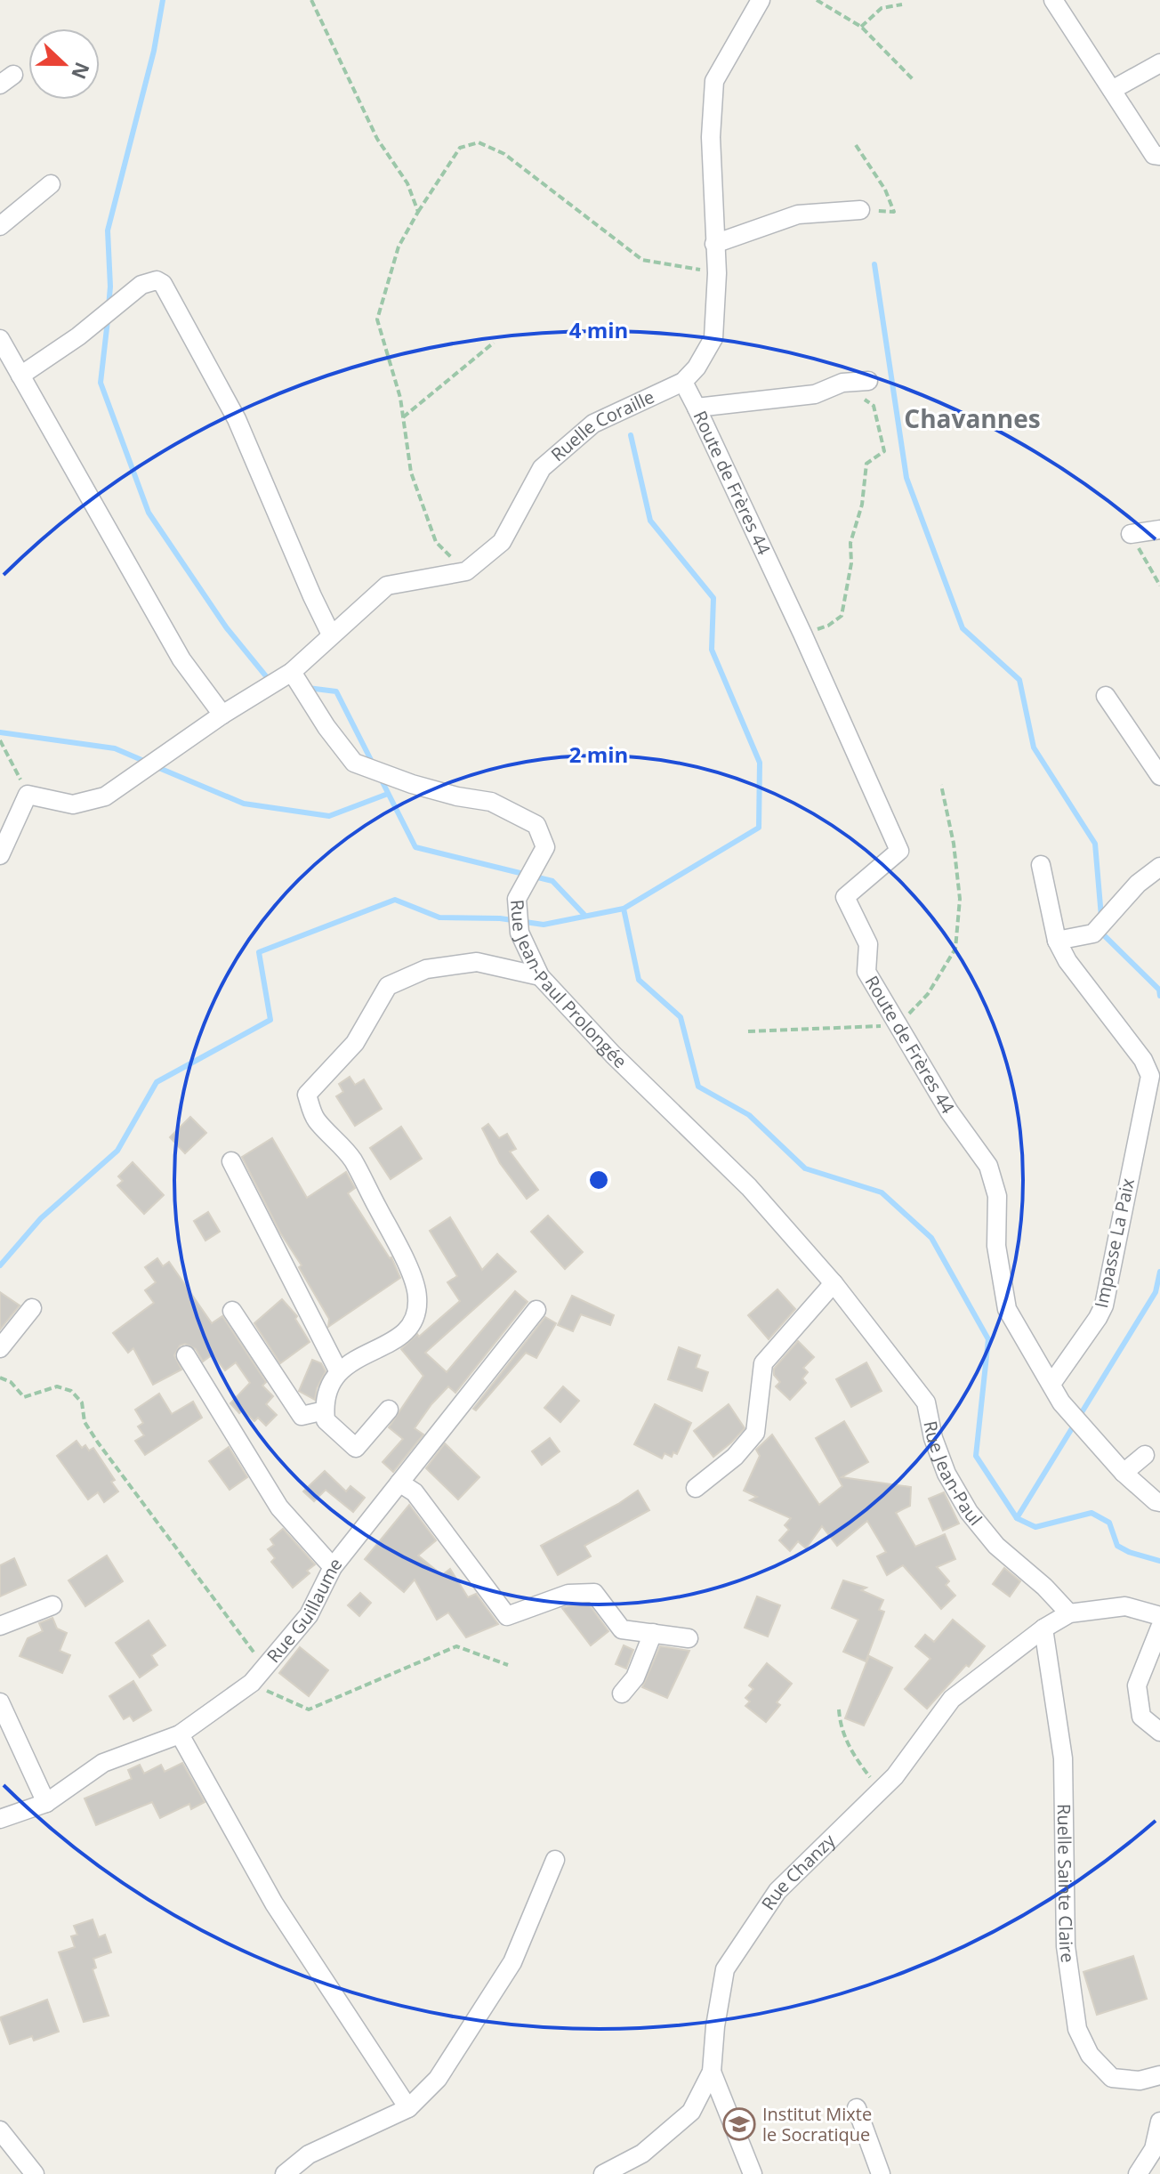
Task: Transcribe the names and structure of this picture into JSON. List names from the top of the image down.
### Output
{
  "streets": {
    "street": [
      "Ruelle Coraille",
      "Route de Frères 44",
      "Rue Jean-Paul Prolongée",
      "Impasse La Paix",
      "Rue Jean-Paul",
      "Rue Guillaume",
      "Rue Chanzy",
      "Ruelle Sainte Claire"
    ]
  },
  "crossings": [
    ["Ruelle Coraille", "Route de Frères 44"],
    ["Ruelle Coraille", "Rue Jean-Paul Prolongée"],
    ["Route de Frères 44", "Impasse La Paix"],
    ["Rue Jean-Paul Prolongée", "Rue Jean-Paul"],
    ["Rue Jean-Paul", "Rue Chanzy"],
    ["Rue Chanzy", "Ruelle Sainte Claire"]
  ],
  "districts": ["Chavannes"],
  "places": {
    "school or university": ["Institut Mixte le Socratique"]
  },
  "north": "right",
  "rings": ["4 min", "2 min"]
}
